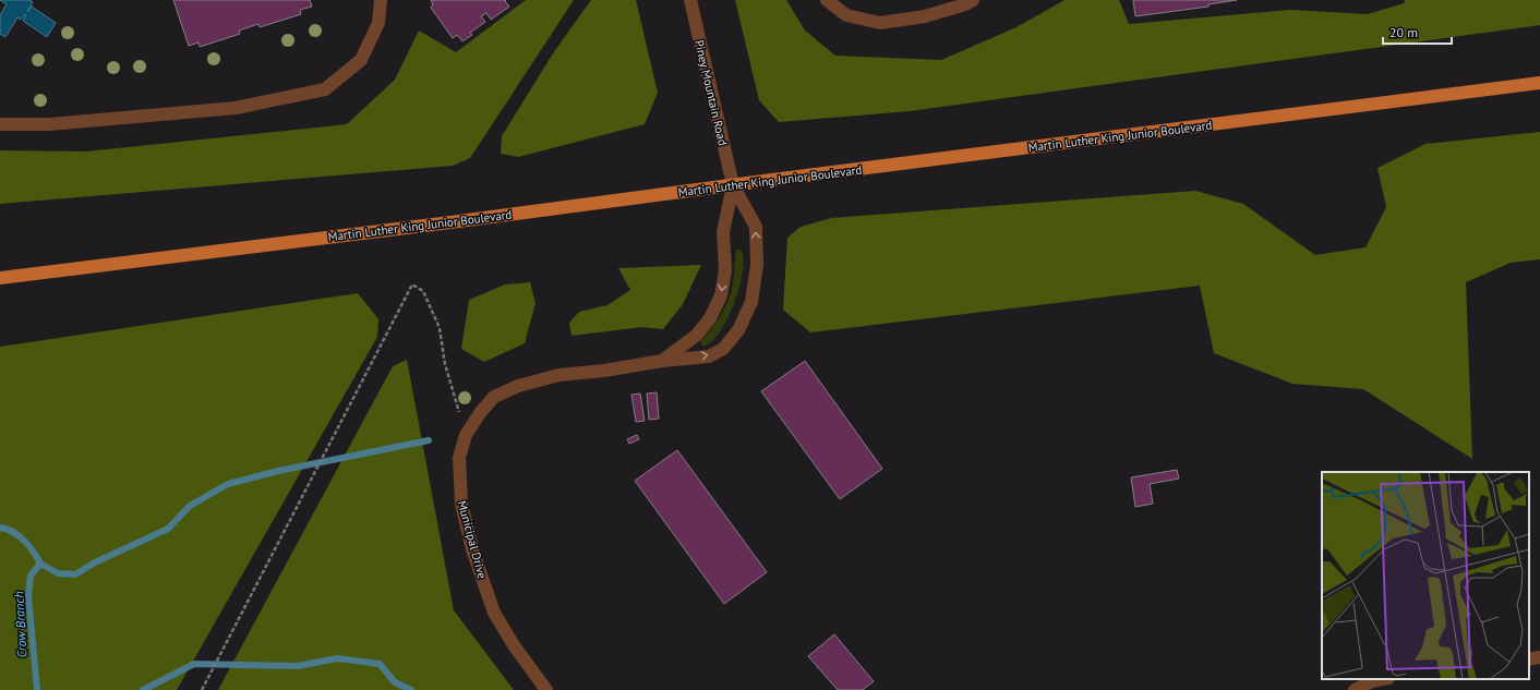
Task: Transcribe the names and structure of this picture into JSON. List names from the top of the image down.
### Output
{
  "streets": {
    "main road": ["Martin Luther King Junior Boulevard"],
    "street": ["Piney Mountain Road", "Municipal Drive"]
  },
  "crossings": [
    ["Piney Mountain Road", "Martin Luther King Junior Boulevard"],
    ["Piney Mountain Road", "Municipal Drive"],
    ["Martin Luther King Junior Boulevard", "Municipal Drive"]
  ],
  "water": ["Crow Branch"],
  "scale_bar": "20 m"
}
